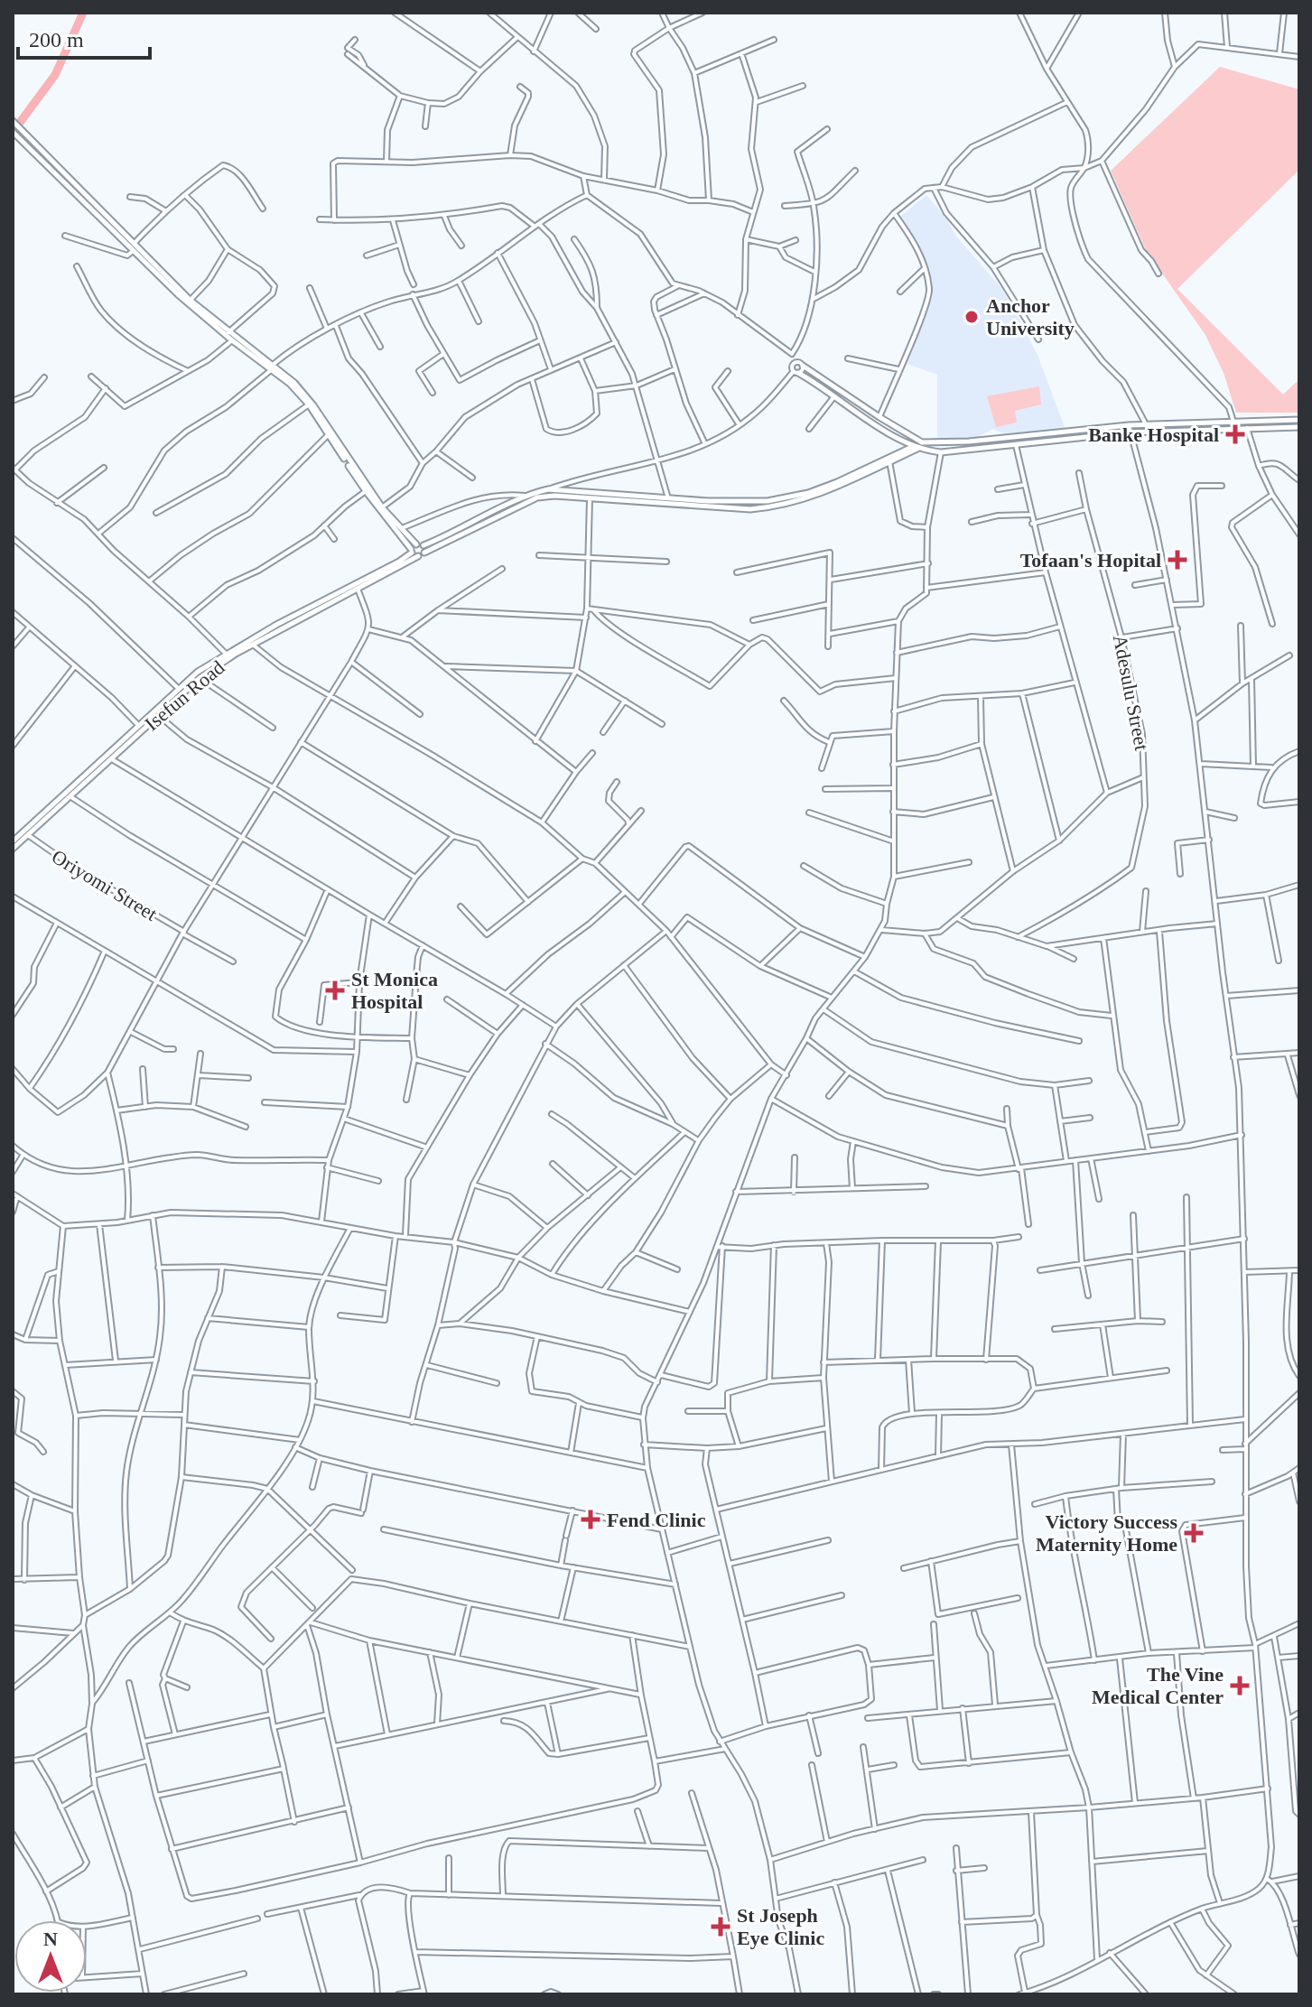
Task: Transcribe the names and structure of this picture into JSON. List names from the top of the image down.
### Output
{
  "streets": {
    "street": ["Adesulu Street", "Isefun Road", "Oriyomi Street"]
  },
  "crossings": [
    ["Isefun Road", "Oriyomi Street"]
  ],
  "places": {
    "other": ["Anchor University"],
    "health": [
      "Banke Hospital",
      "Tofaan's Hopital",
      "St Monica Hospital",
      "Fend Clinic",
      "Victory Success Maternity Home",
      "The Vine Medical Center",
      "St Joseph Eye Clinic"
    ]
  },
  "scale_bar": "200 m",
  "north": "top"
}
